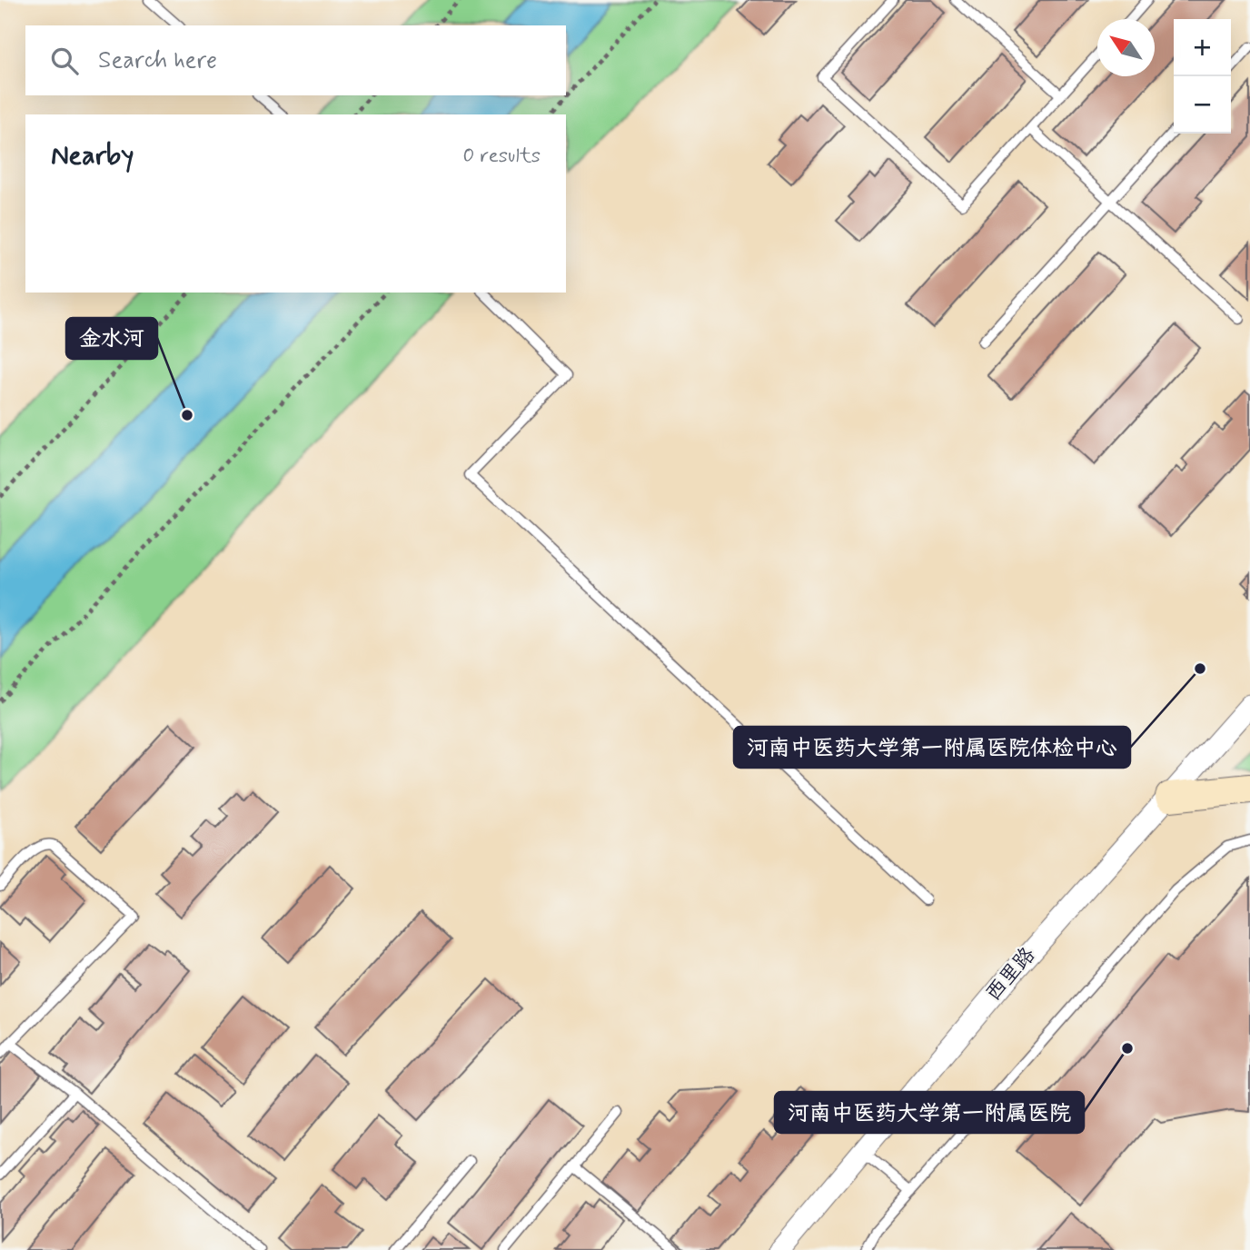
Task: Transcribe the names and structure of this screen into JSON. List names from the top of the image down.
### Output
{
  "streets": {
    "street": ["西里路"]
  },
  "places": ["金水河", "河南中医药大学第一附属医院体检中心", "河南中医药大学第一附属医院"],
  "north": "top left",
  "page": {
    "map_buttons": ["+", "−"],
    "search": "Search here",
    "heading": ["Nearby", "0 results"]
  }
}
